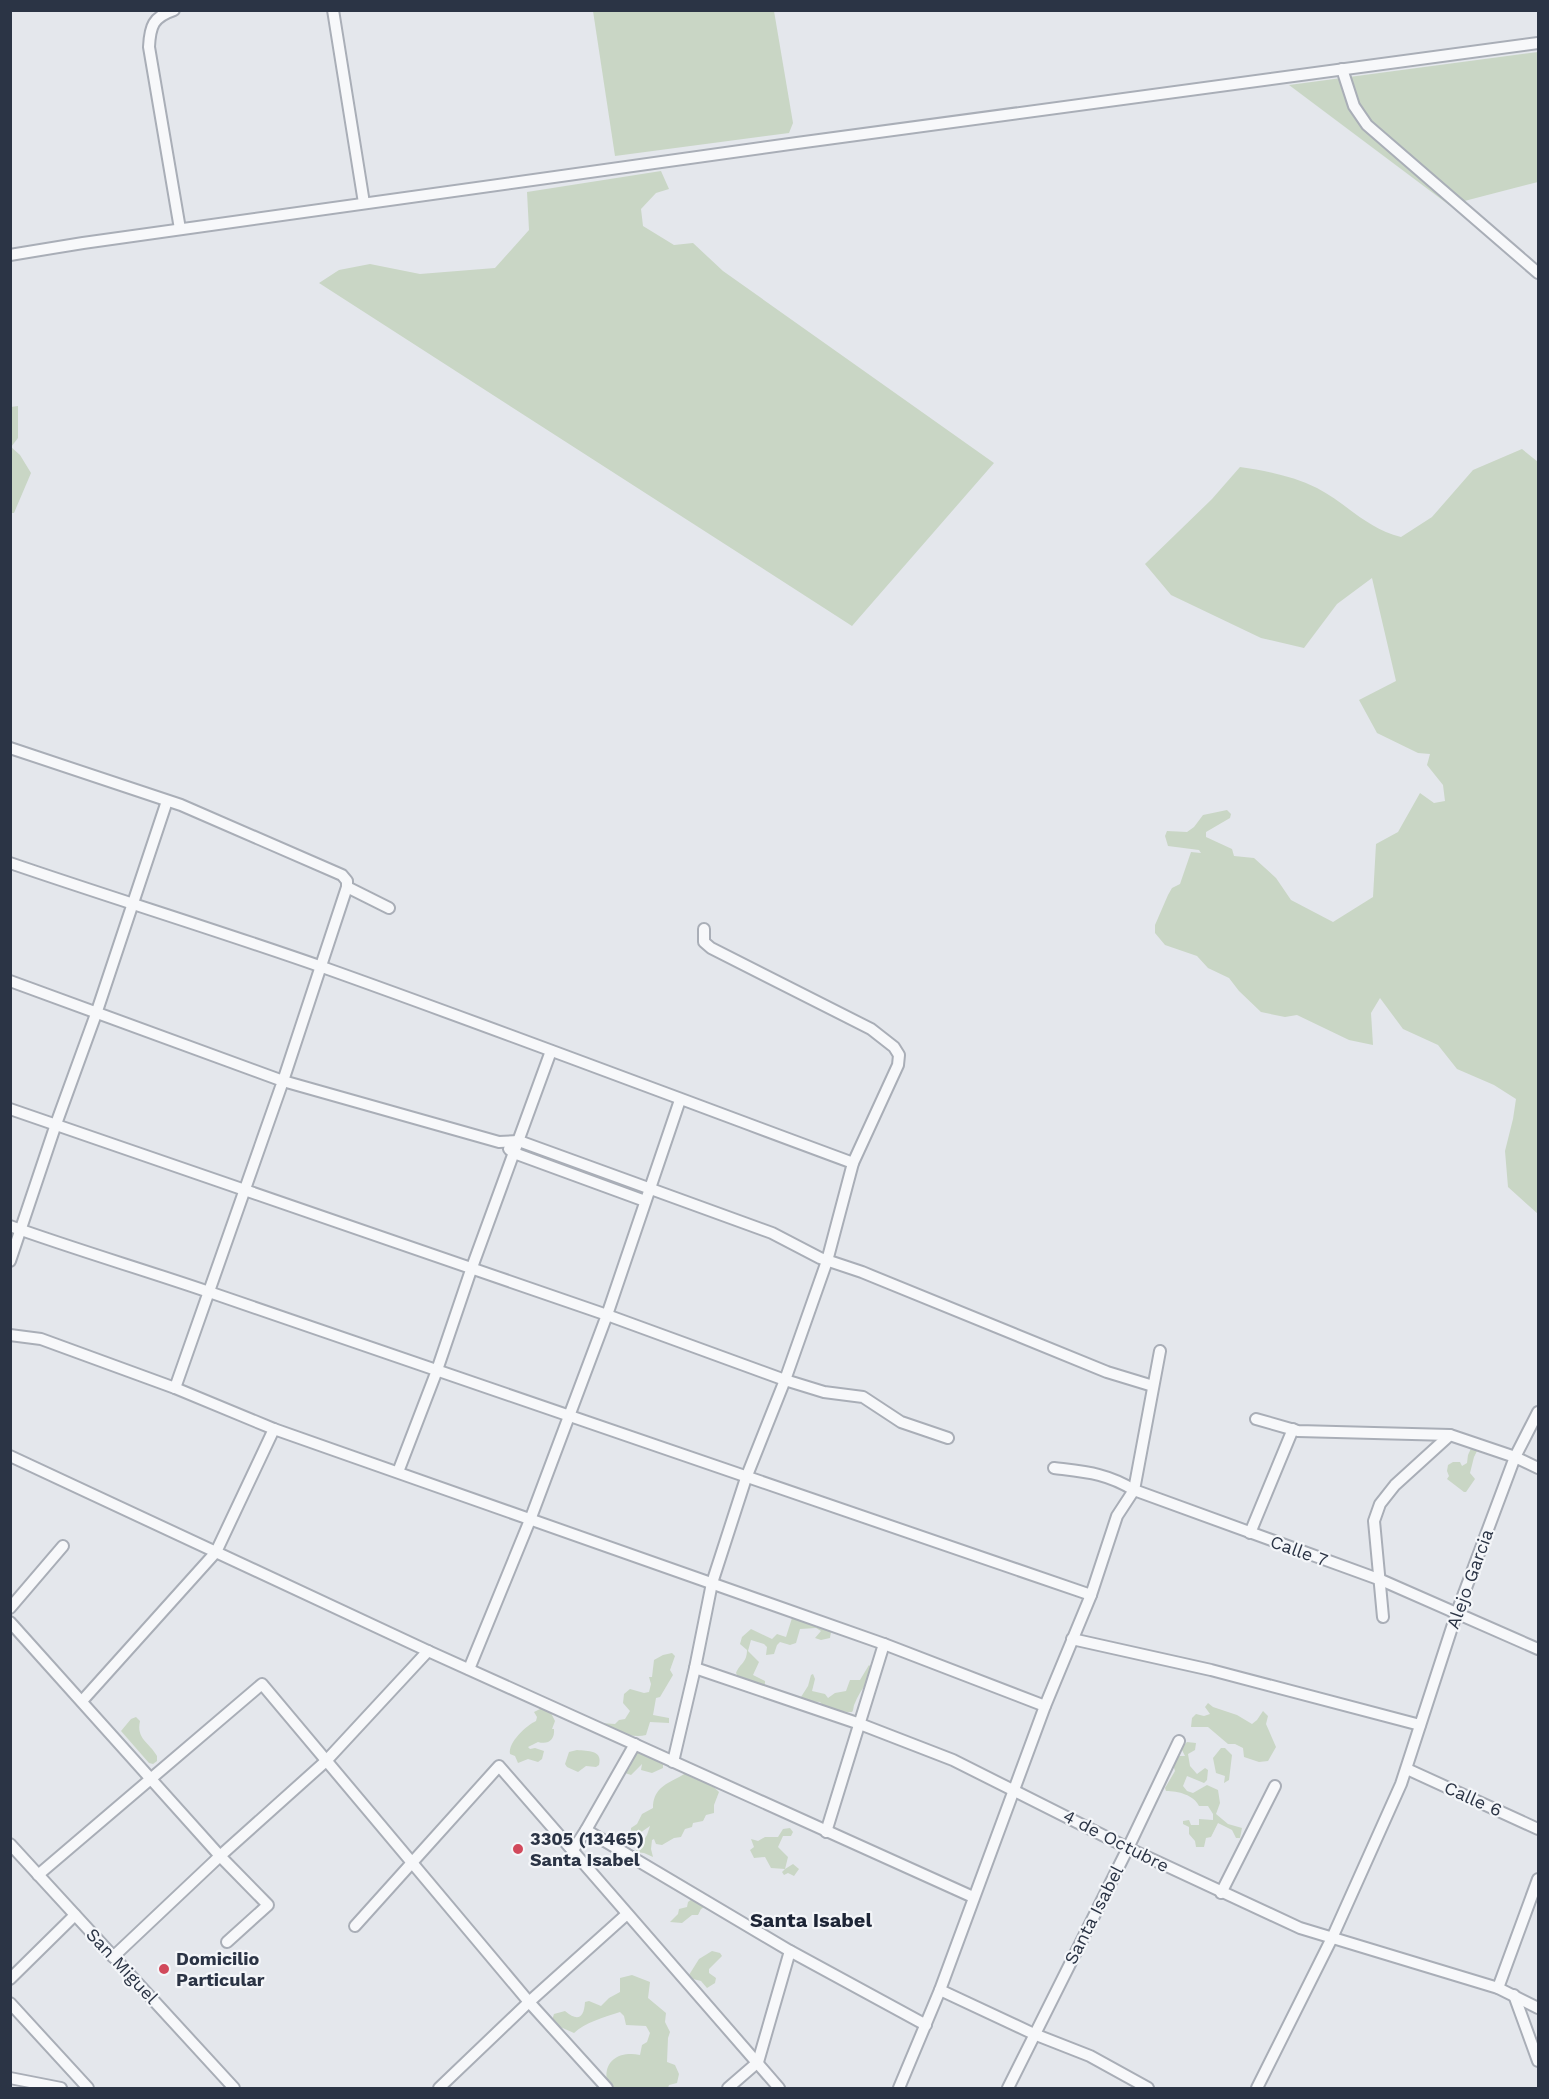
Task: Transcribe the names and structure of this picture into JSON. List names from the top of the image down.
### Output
{
  "streets": {
    "street": [
      "Calle 7",
      "Alejo Garcia",
      "Calle 6",
      "4 de Octubre",
      "Santa Isabel",
      "San Miguel"
    ]
  },
  "crossings": [
    ["Calle 7", "Alejo Garcia"],
    ["Alejo Garcia", "Calle 6"],
    ["Alejo Garcia", "4 de Octubre"],
    ["4 de Octubre", "Santa Isabel"]
  ],
  "districts": ["Santa Isabel"],
  "places": ["3305 (13465) Santa Isabel", "Domicilio Particular"]
}
